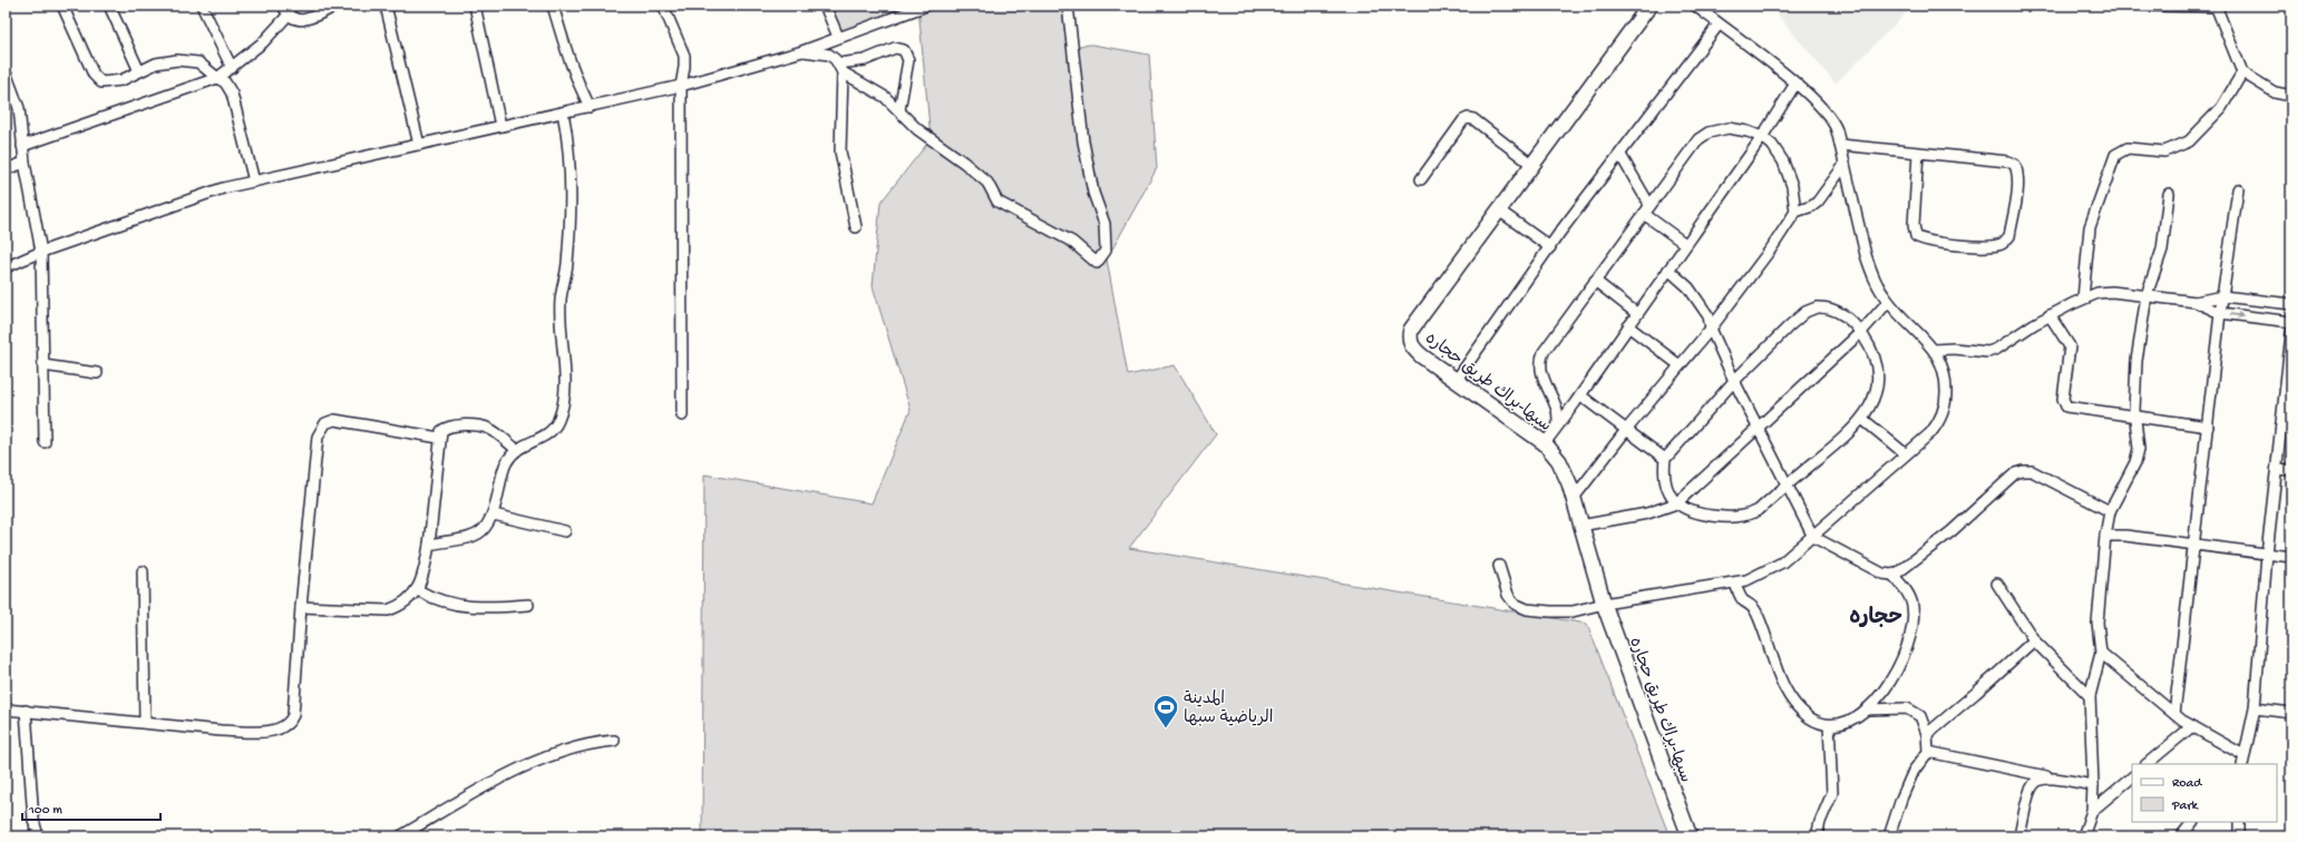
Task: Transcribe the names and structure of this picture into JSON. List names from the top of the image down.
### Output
{
  "streets": {
    "main road": ["سبها-براك طريق حجاره"]
  },
  "districts": ["حجاره"],
  "places": {
    "sports": ["المدينة الرياضية سبها"]
  },
  "legend": ["Road", "Park"],
  "scale_bar": "100 m"
}
